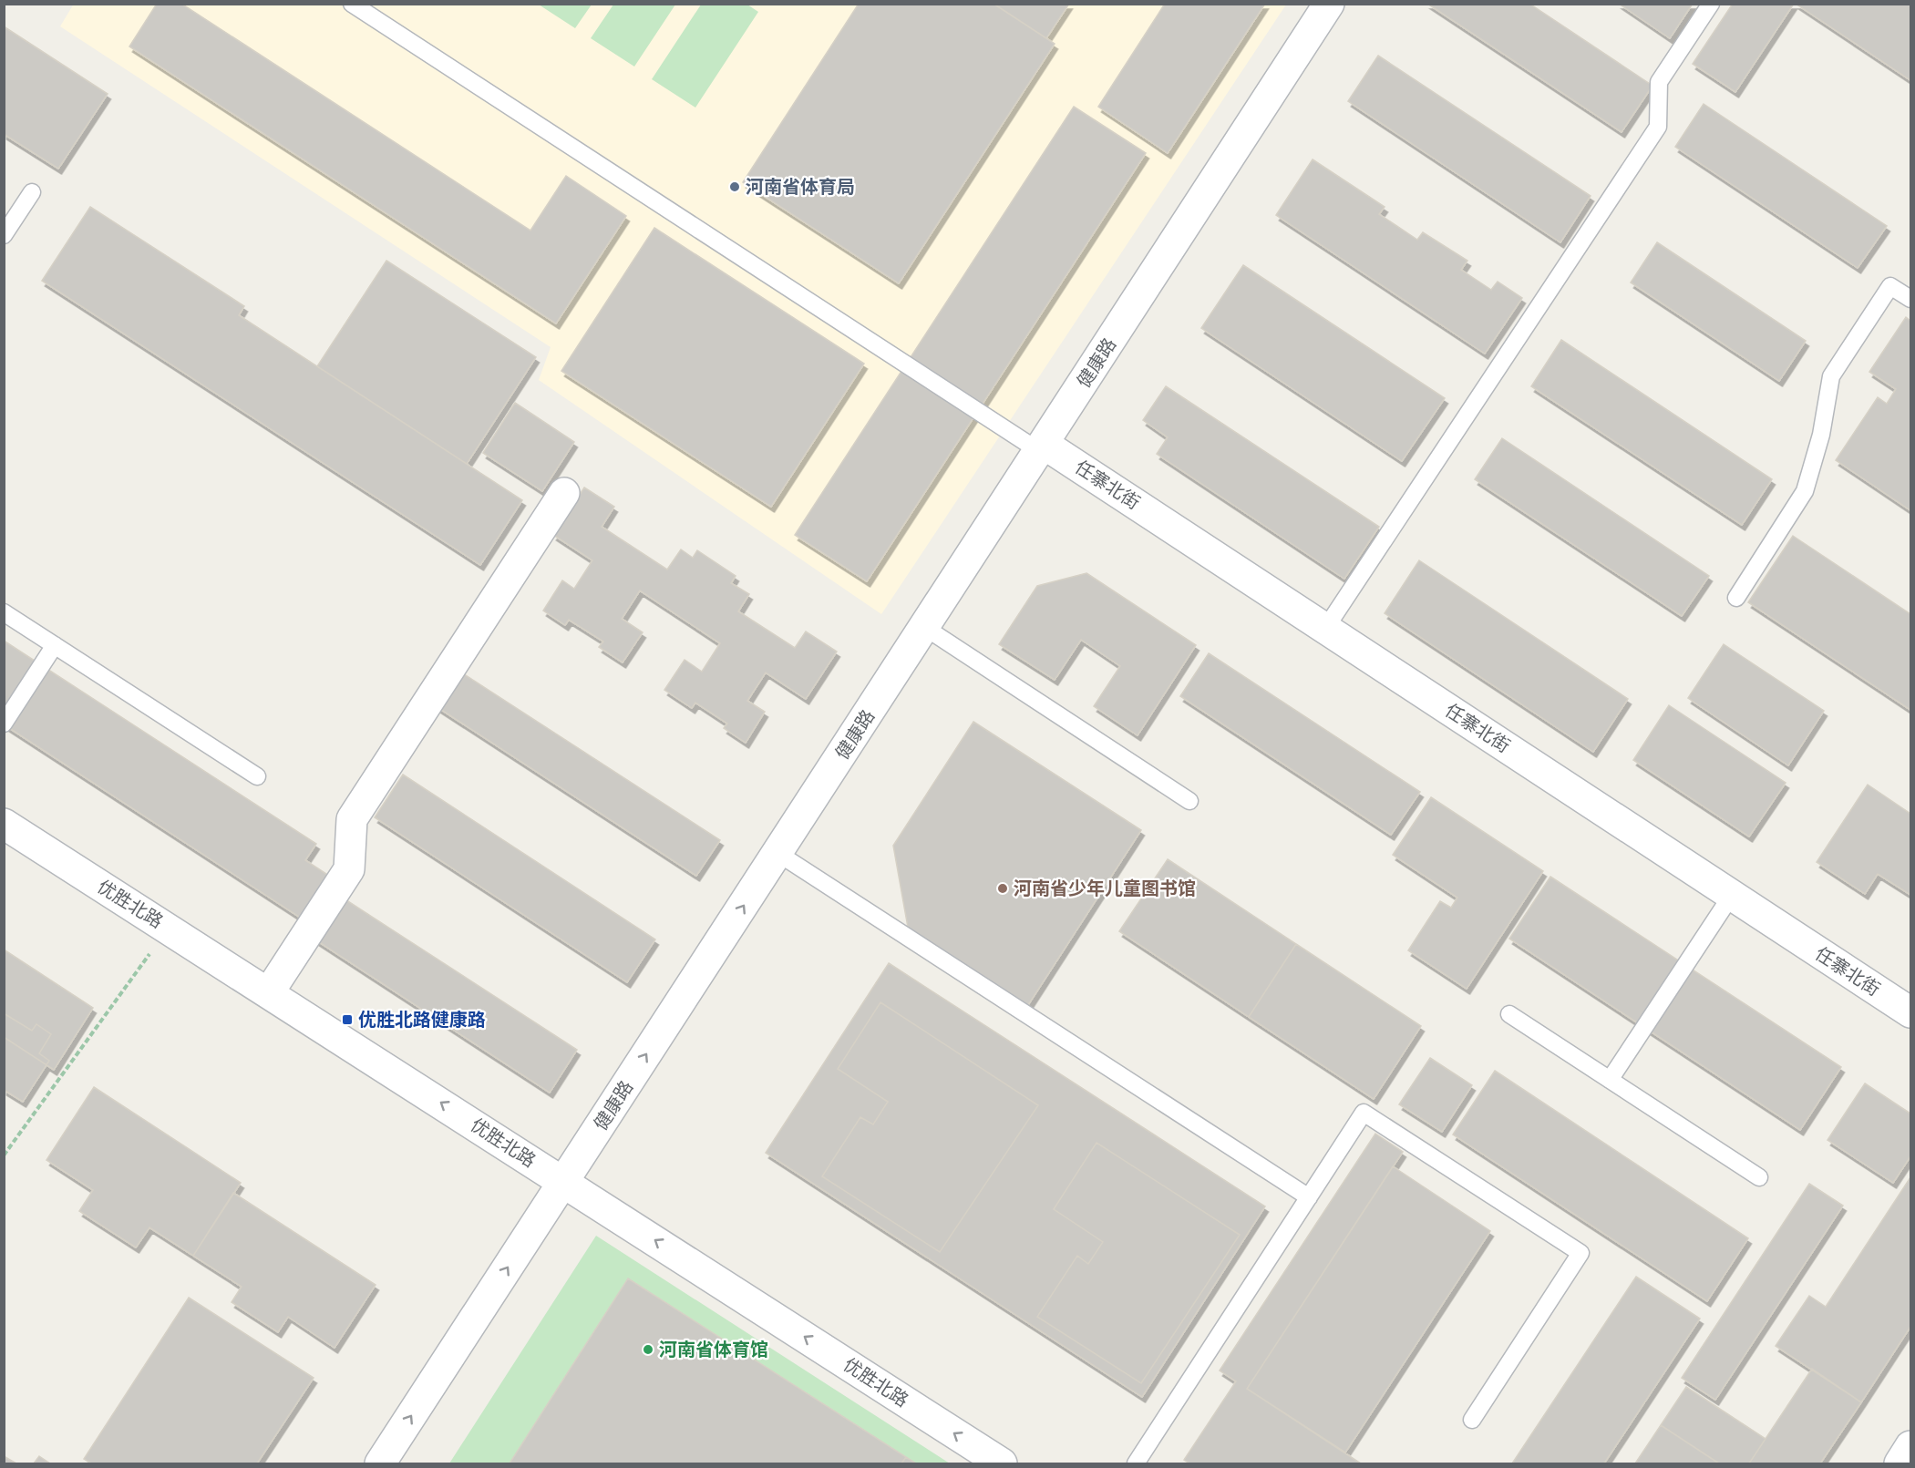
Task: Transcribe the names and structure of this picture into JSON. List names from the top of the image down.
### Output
{
  "streets": {
    "street": ["健康路", "任寨北街", "优胜北路"]
  },
  "crossings": [
    ["健康路", "任寨北街"],
    ["健康路", "优胜北路"]
  ],
  "one_way": ["健康路", "优胜北路"],
  "places": {
    "other": ["河南省体育局", "河南省少年儿童图书馆", "河南省体育馆"],
    "transit": ["优胜北路健康路"]
  }
}
